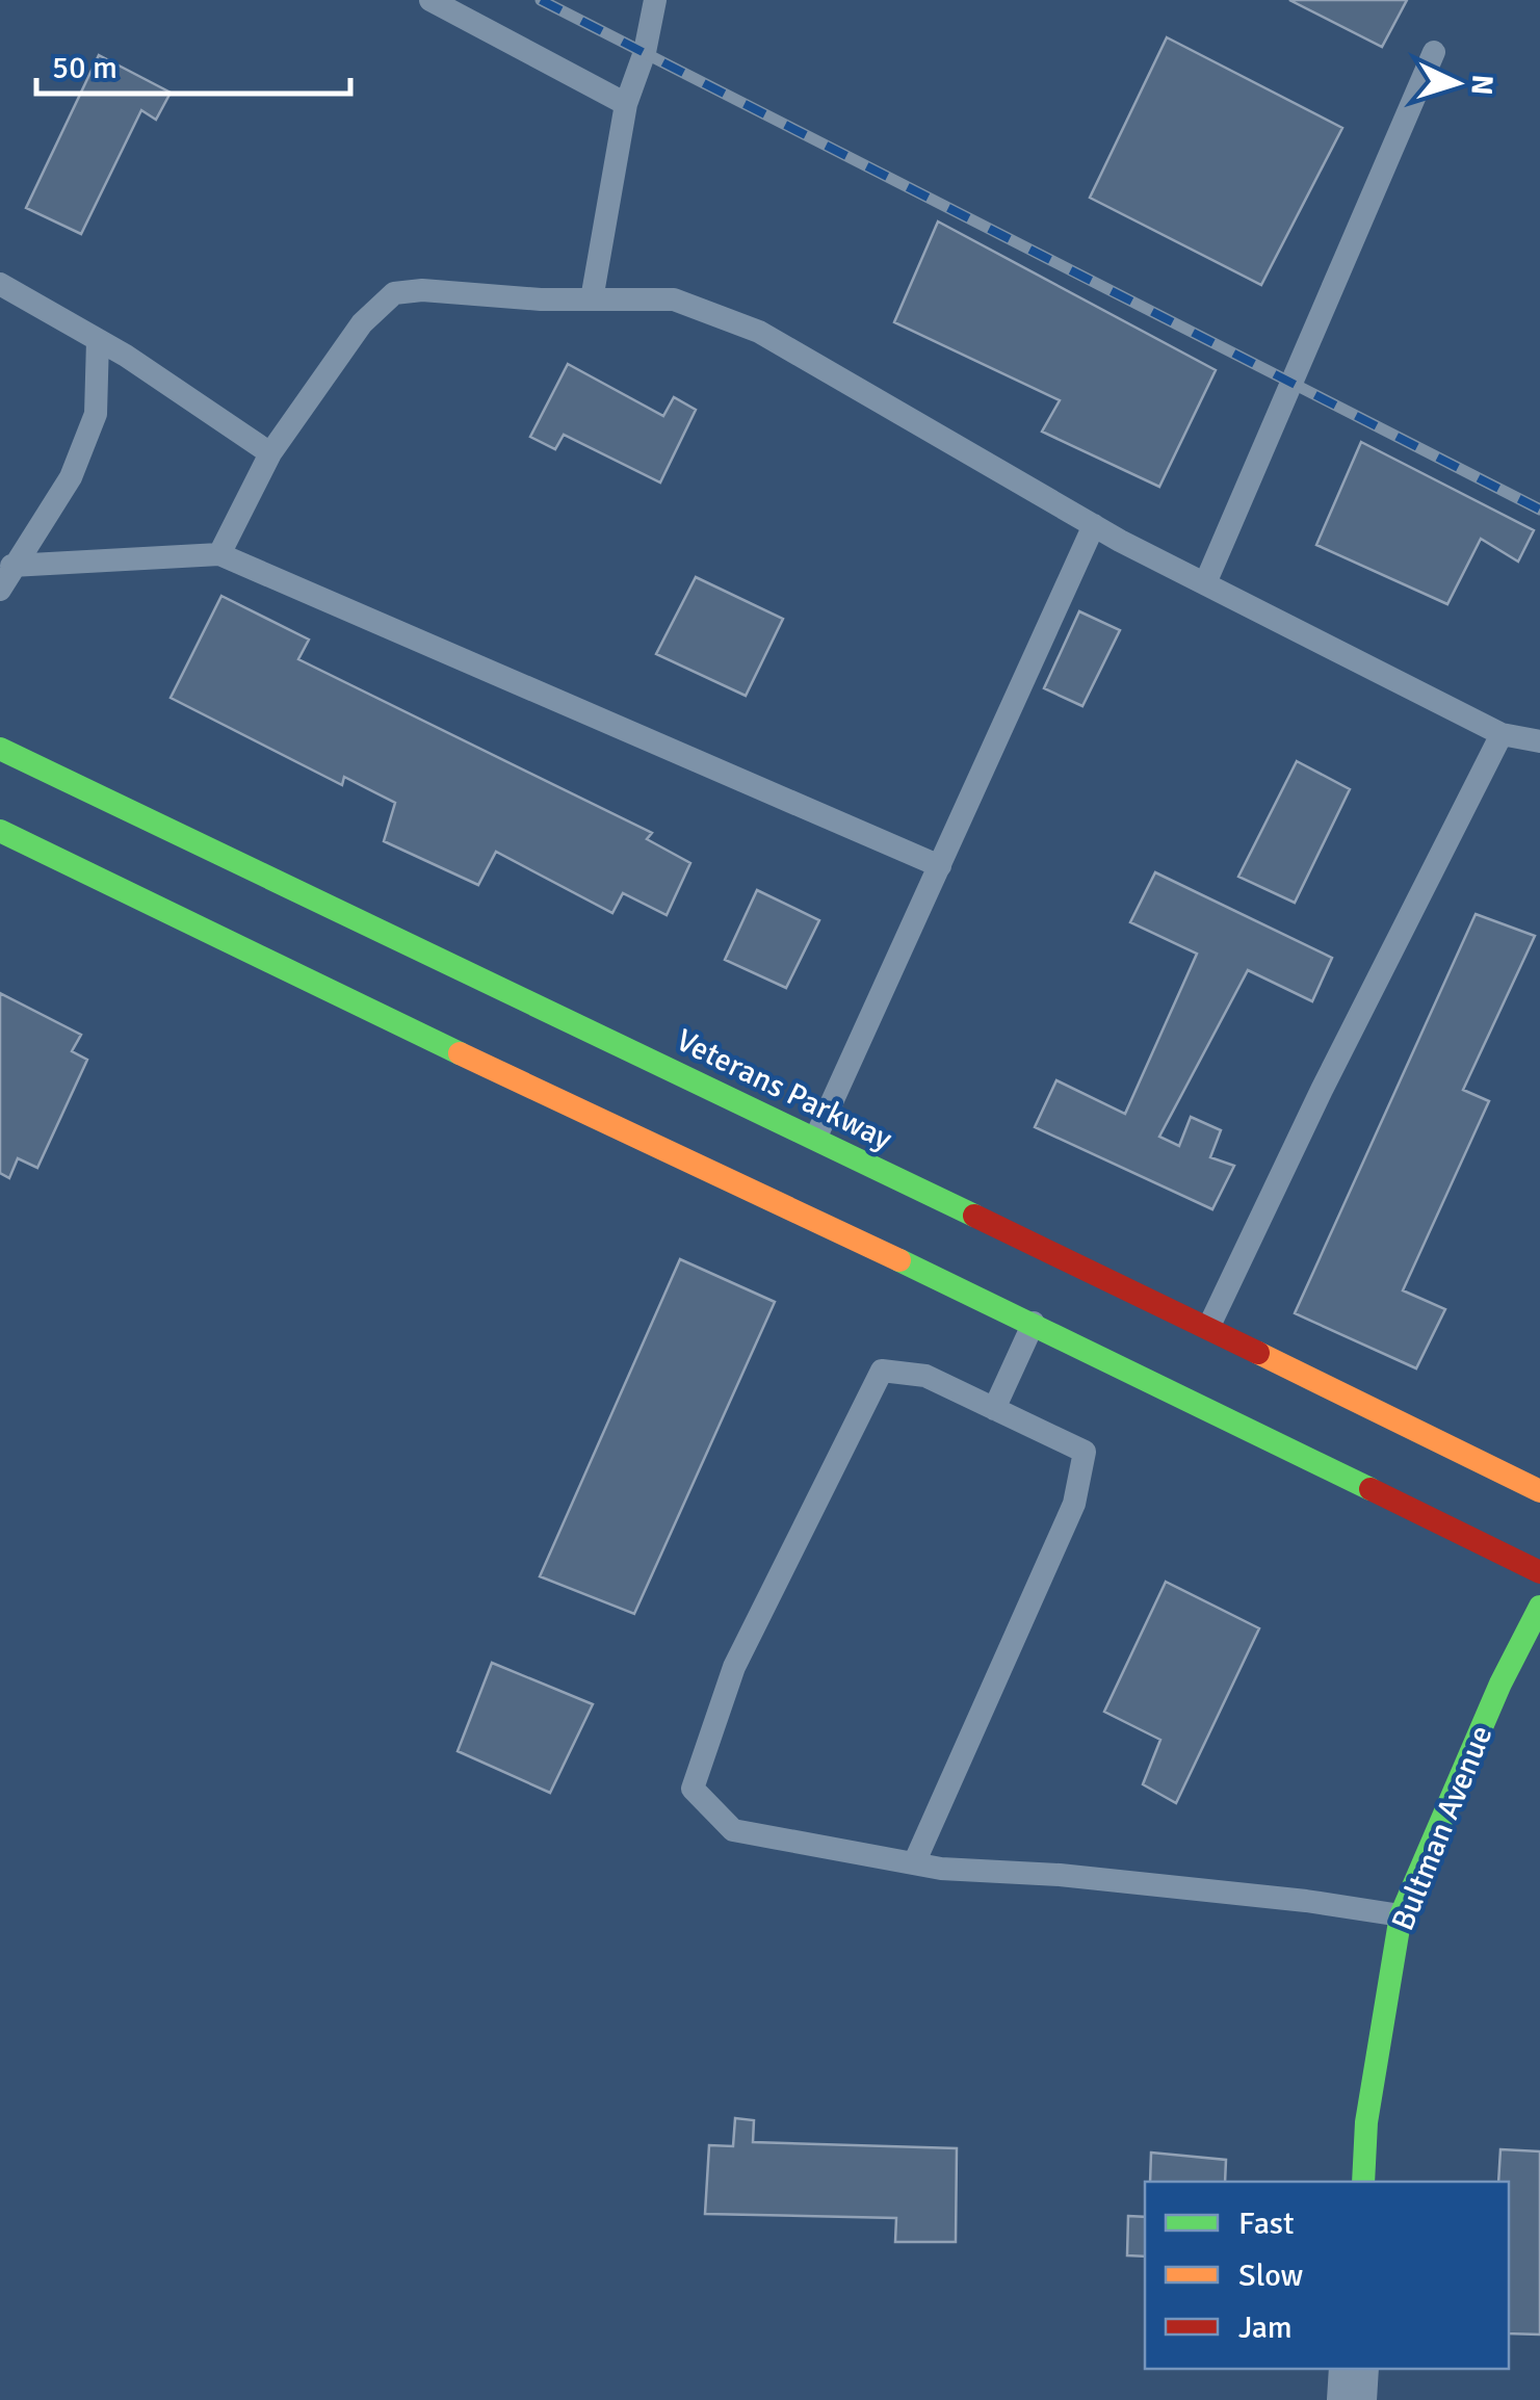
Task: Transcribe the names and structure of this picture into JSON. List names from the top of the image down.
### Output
{
  "streets": {
    "main road": ["Veterans Parkway", "Bultman Avenue"]
  },
  "legend": ["Fast", "Slow", "Jam"],
  "scale_bar": "50 m",
  "north": "right"
}
